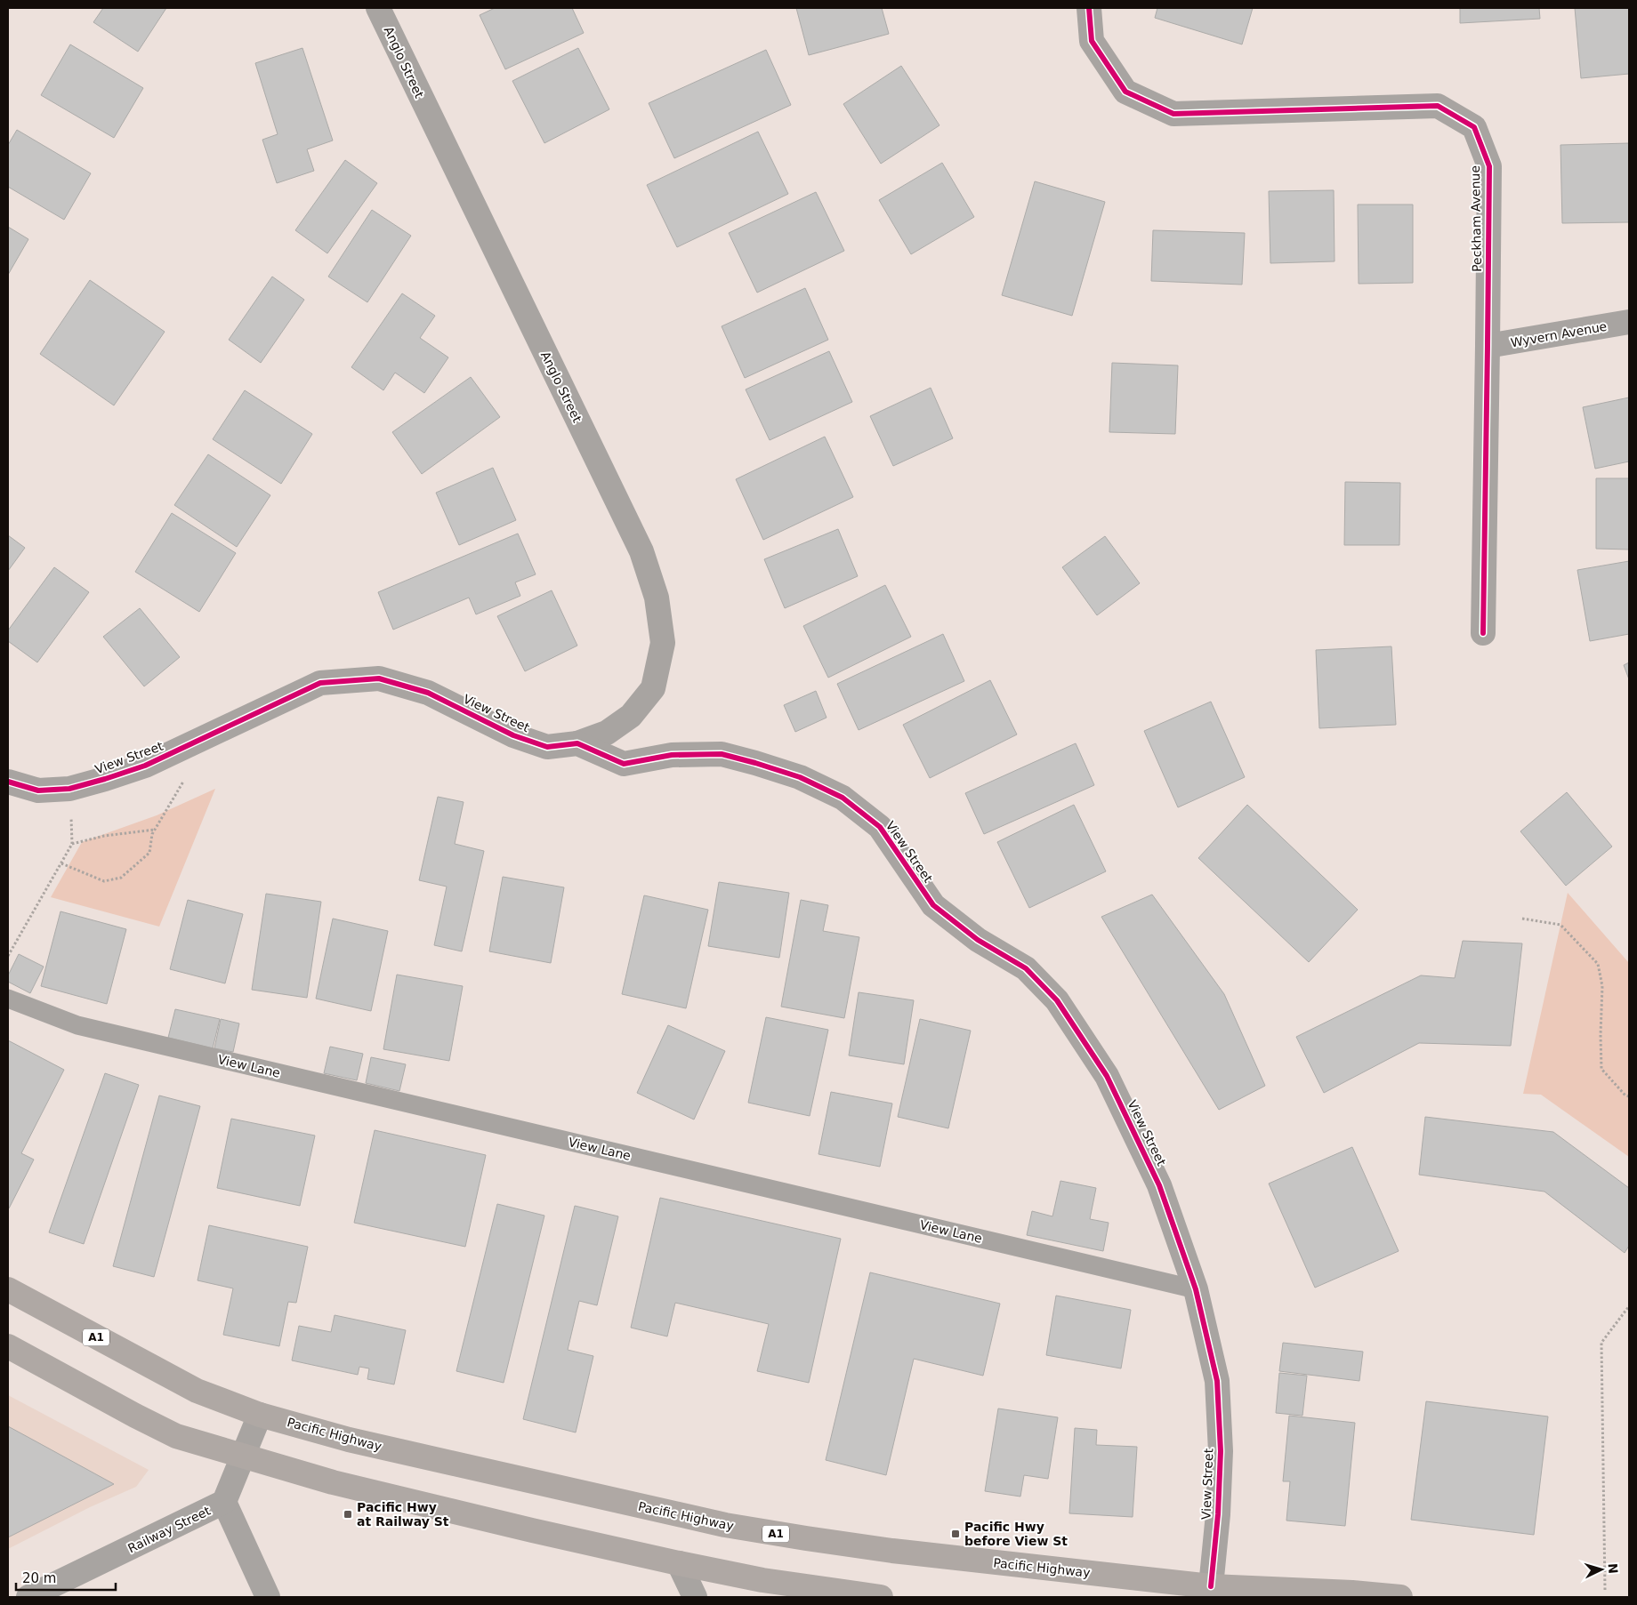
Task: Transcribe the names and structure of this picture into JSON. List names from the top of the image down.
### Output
{
  "streets": {
    "highway": ["A1", "Pacific Highway"],
    "street": [
      "Anglo Street",
      "Peckham Avenue",
      "Wyvern Avenue",
      "View Street",
      "Railway Street"
    ],
    "lane": ["View Lane"]
  },
  "crossings": [
    ["Anglo Street", "View Street"],
    ["Peckham Avenue", "Wyvern Avenue"],
    ["View Street", "View Lane"],
    ["View Street", "Pacific Highway"],
    ["Pacific Highway", "Railway Street"]
  ],
  "places": {
    "transit": ["Pacific Hwy at Railway St", "Pacific Hwy before View St"]
  },
  "scale_bar": "20 m",
  "north": "right"
}
